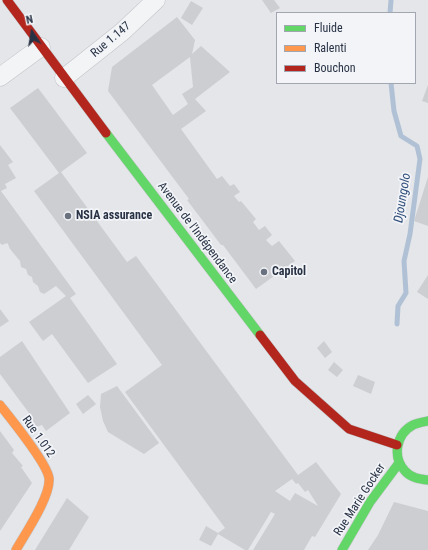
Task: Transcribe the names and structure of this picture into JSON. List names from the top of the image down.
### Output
{
  "streets": {
    "main road": ["Avenue de l'Indépendance", "Rue 1.012", "Rue Marie Gocker"],
    "street": ["Rue 1.147"]
  },
  "crossings": [
    ["Rue 1.147", "Avenue de l'Indépendance"]
  ],
  "water": ["Djoungolo"],
  "places": ["NSIA assurance", "Capitol"],
  "legend": ["Fluide", "Ralenti", "Bouchon"],
  "north": "top"
}
